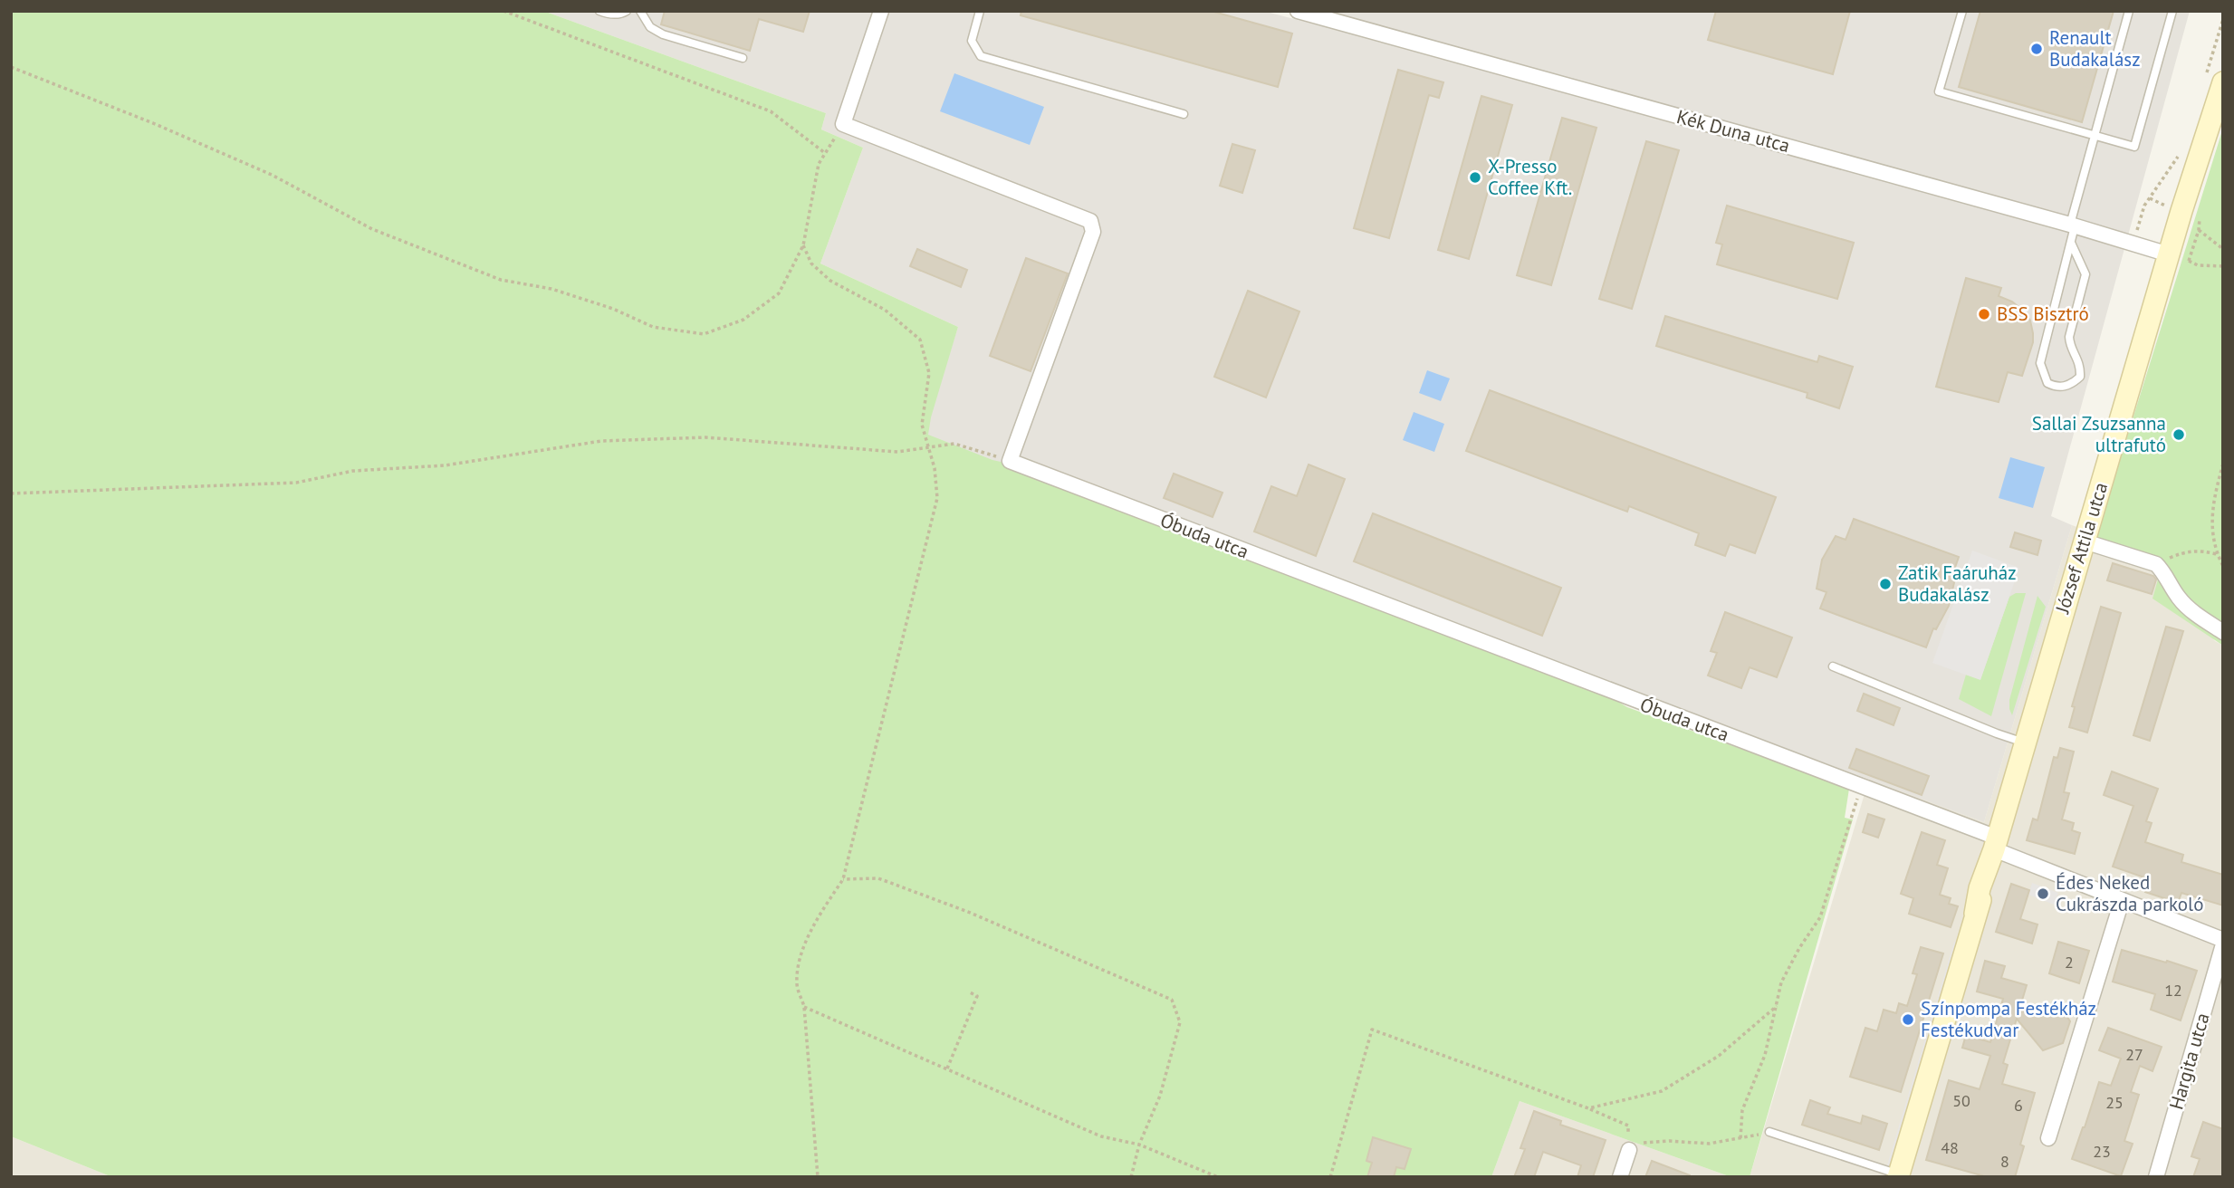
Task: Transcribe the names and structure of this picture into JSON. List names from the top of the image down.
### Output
{
  "streets": {
    "main road": ["József Attila utca"],
    "street": ["Kék Duna utca", "Óbuda utca", "Hargita utca"]
  },
  "crossings": [
    ["Kék Duna utca", "József Attila utca"],
    ["Óbuda utca", "József Attila utca"],
    ["Óbuda utca", "Hargita utca"]
  ],
  "places": [
    "Renault Budakalász",
    "X-Presso Coffee Kft.",
    "BSS Bisztró",
    "Sallai Zsuzsanna ultrafutó",
    "Zatik Faáruház Budakalász",
    "Édes Neked Cukrászda parkoló",
    "Színpompa Festékház Festékudvar"
  ],
  "house_numbers": [
    "2",
    "12",
    "27",
    "50",
    "25",
    "6",
    "48",
    "23",
    "8"
  ]
}
